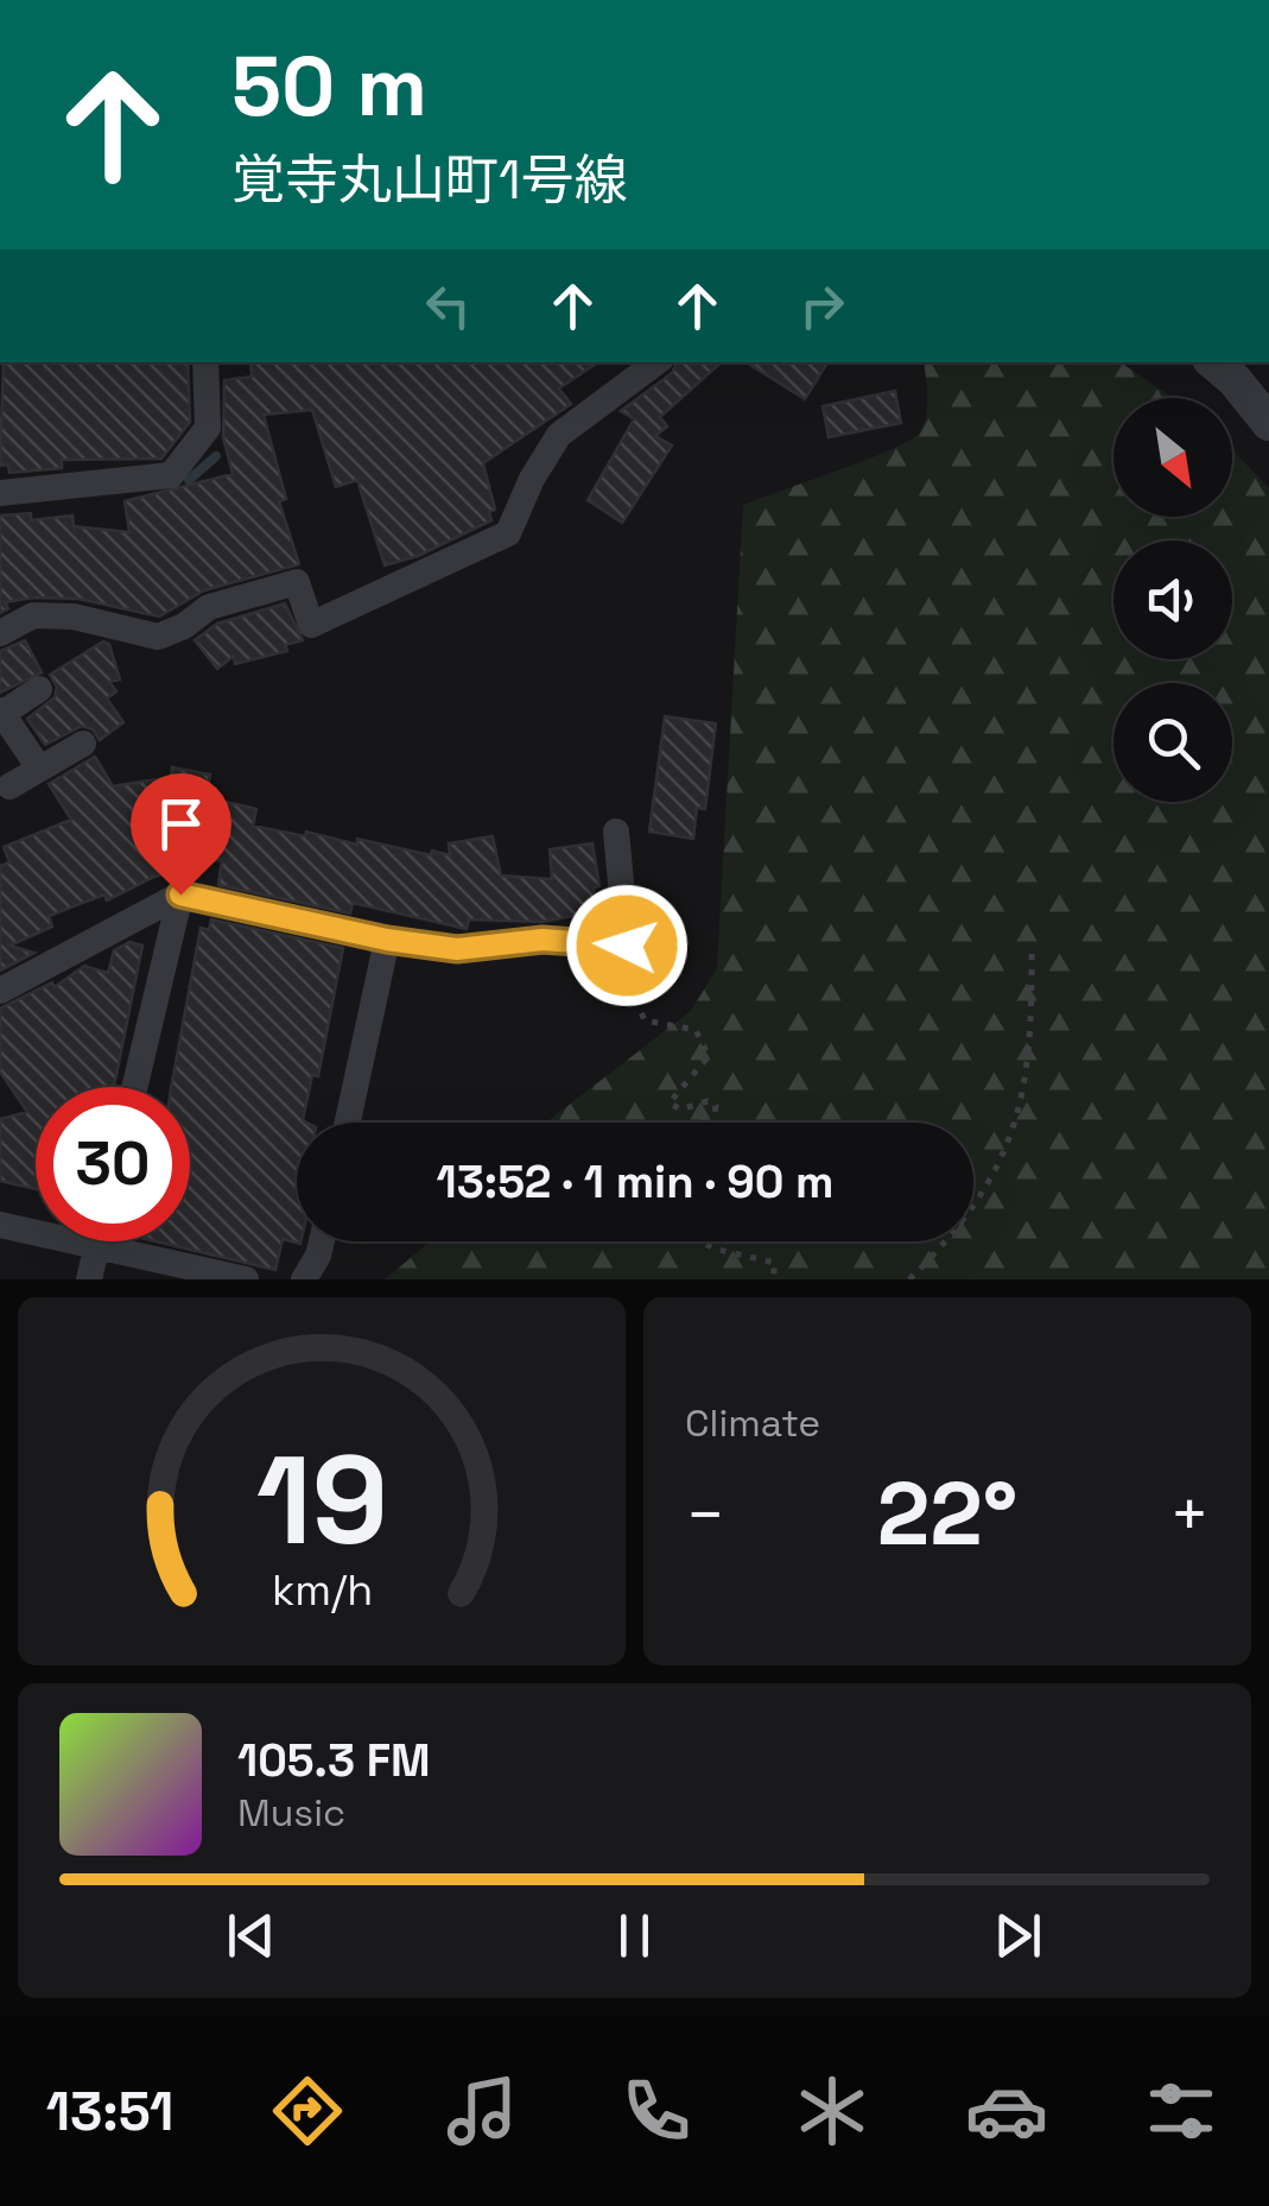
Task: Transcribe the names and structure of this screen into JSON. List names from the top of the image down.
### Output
{
  "north": "bottom right",
  "page": {
    "turn": ["50 m", "覚寺丸山町1号線"],
    "limit": "30",
    "trip": "13:52 · 1 min · 90 m",
    "tile": "Climate",
    "heat": ["−", "22°", "+"],
    "song": ["105.3 FM", "Music"],
    "tabs": "13:51",
    "gauge": ["19", "km/h"]
  }
}
